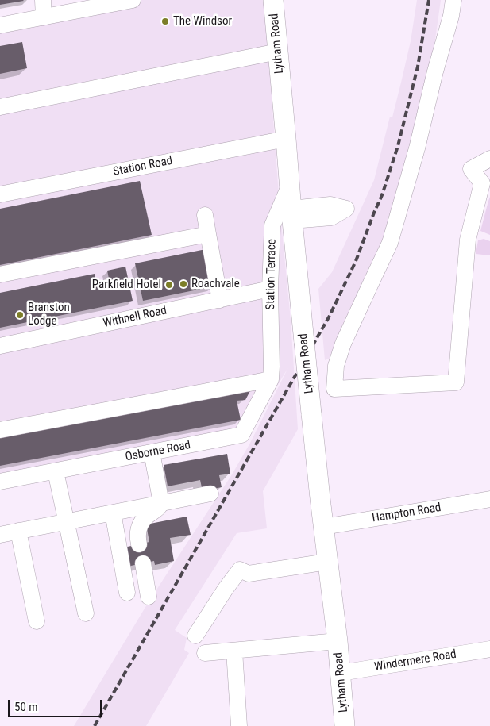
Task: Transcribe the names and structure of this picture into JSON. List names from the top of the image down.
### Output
{
  "streets": {
    "main road": ["Lytham Road"],
    "street": [
      "Station Road",
      "Station Terrace",
      "Withnell Road",
      "Osborne Road",
      "Hampton Road",
      "Windermere Road"
    ]
  },
  "crossings": [
    ["Lytham Road", "Station Road"],
    ["Lytham Road", "Station Terrace"],
    ["Lytham Road", "Hampton Road"],
    ["Lytham Road", "Windermere Road"],
    ["Station Terrace", "Withnell Road"],
    ["Station Terrace", "Osborne Road"]
  ],
  "places": [
    "The Windsor",
    "Roachvale",
    "Parkfield Hotel",
    "Branston Lodge"
  ],
  "scale_bar": "50 m"
}
